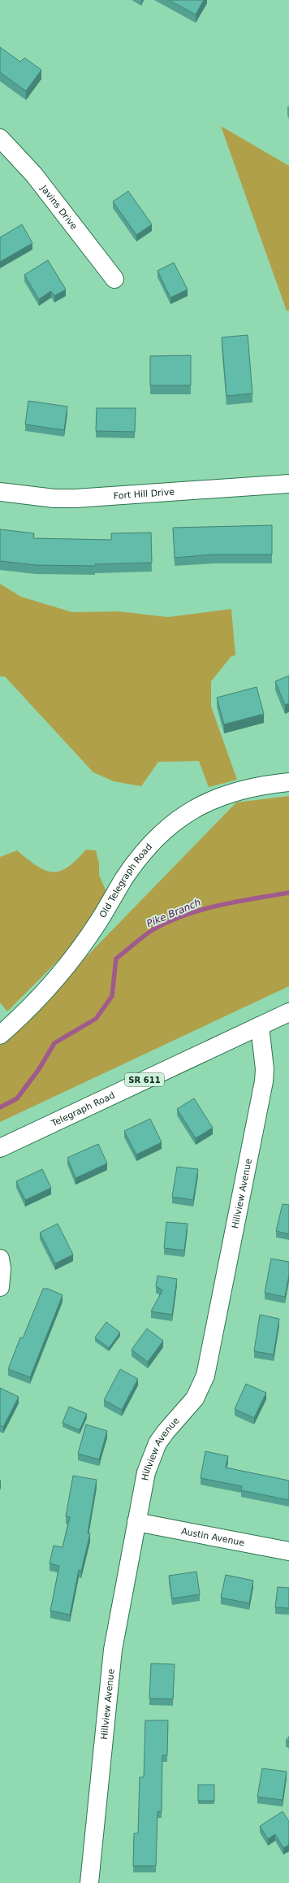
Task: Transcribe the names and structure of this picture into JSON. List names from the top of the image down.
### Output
{
  "streets": {
    "street": [
      "Javins Drive",
      "Fort Hill Drive",
      "Old Telegraph Road",
      "SR 611",
      "Telegraph Road",
      "Hillview Avenue",
      "Austin Avenue"
    ]
  },
  "crossings": [
    ["Telegraph Road", "Hillview Avenue"],
    ["Hillview Avenue", "Austin Avenue"]
  ],
  "water": ["Pike Branch"]
}
